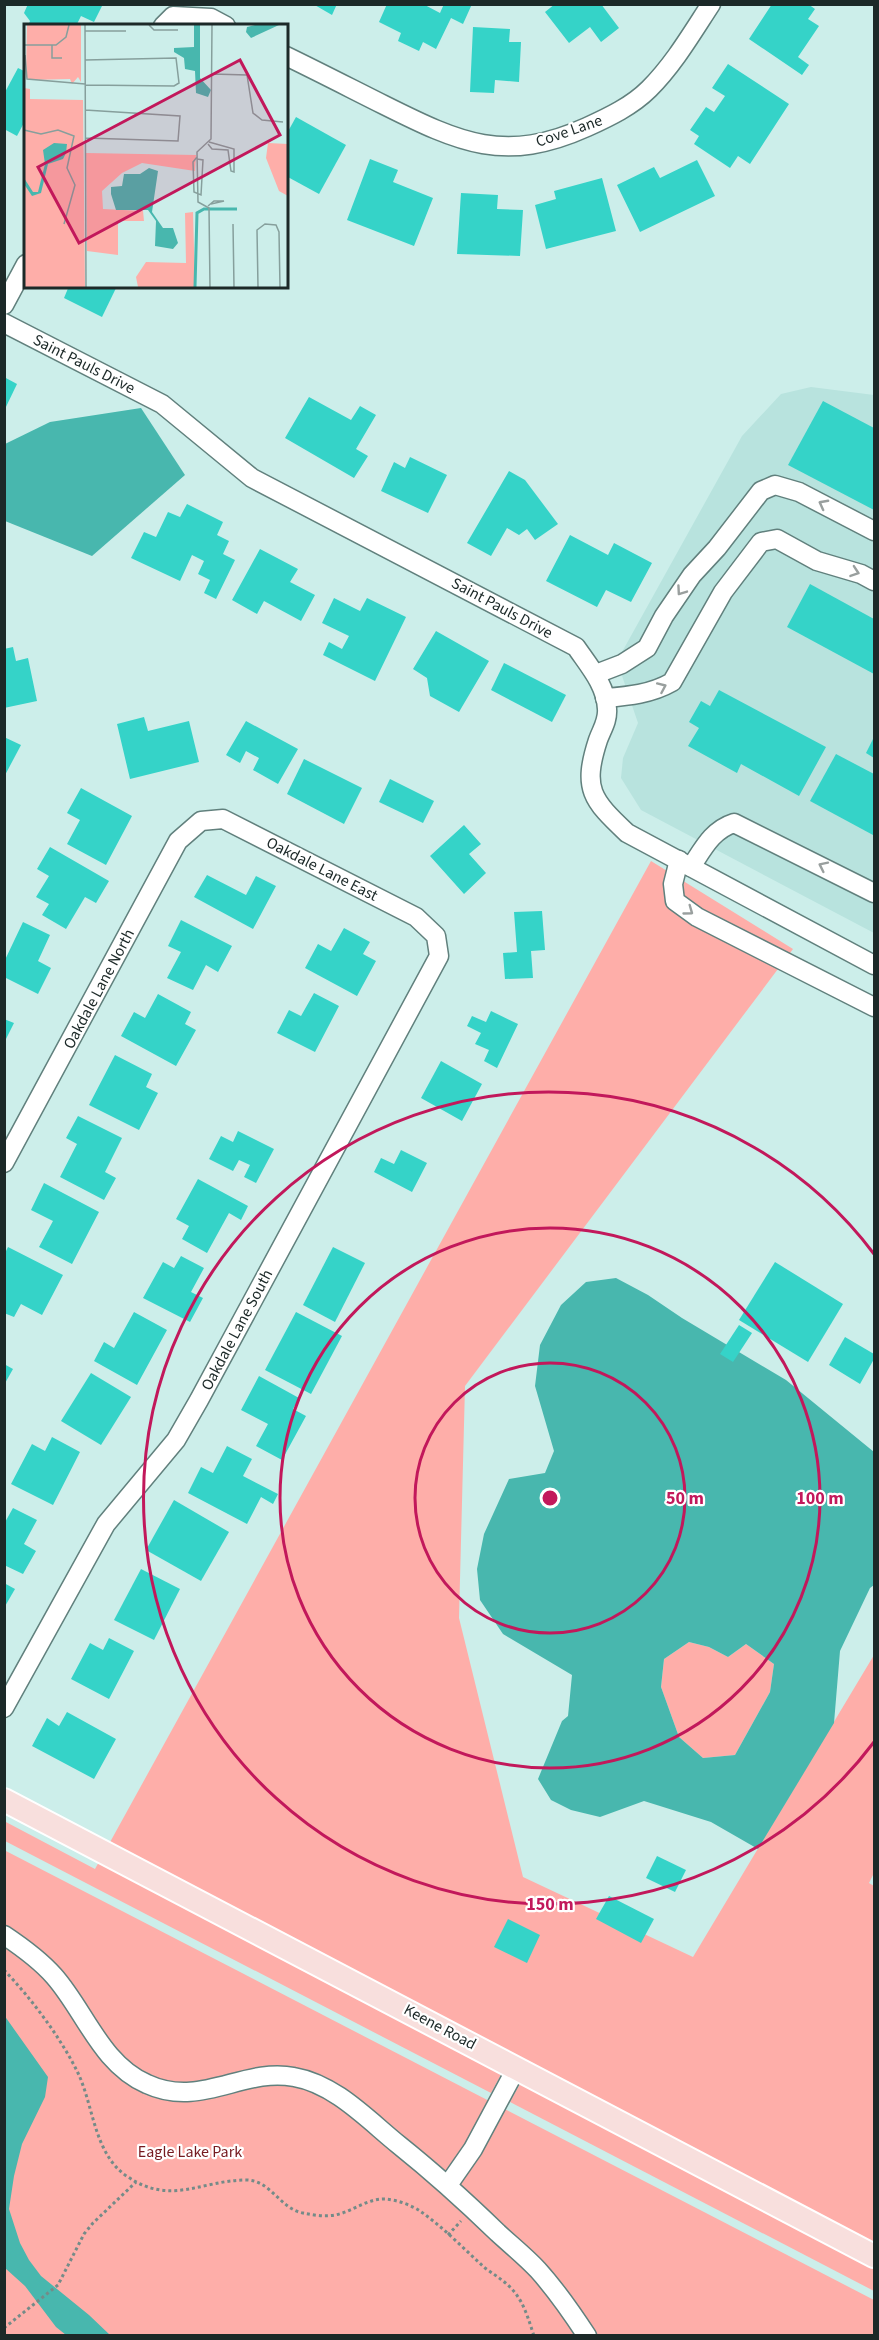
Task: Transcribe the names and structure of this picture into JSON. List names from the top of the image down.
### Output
{
  "streets": {
    "main road": ["Keene Road"],
    "street": [
      "Cove Lane",
      "Saint Pauls Drive",
      "Oakdale Lane East",
      "Oakdale Lane North",
      "Oakdale Lane South"
    ]
  },
  "crossings": [
    ["Oakdale Lane East", "Oakdale Lane North"],
    ["Oakdale Lane East", "Oakdale Lane South"]
  ],
  "parks": ["Eagle Lake Park"],
  "rings": ["50 m", "100 m", "150 m"]
}
